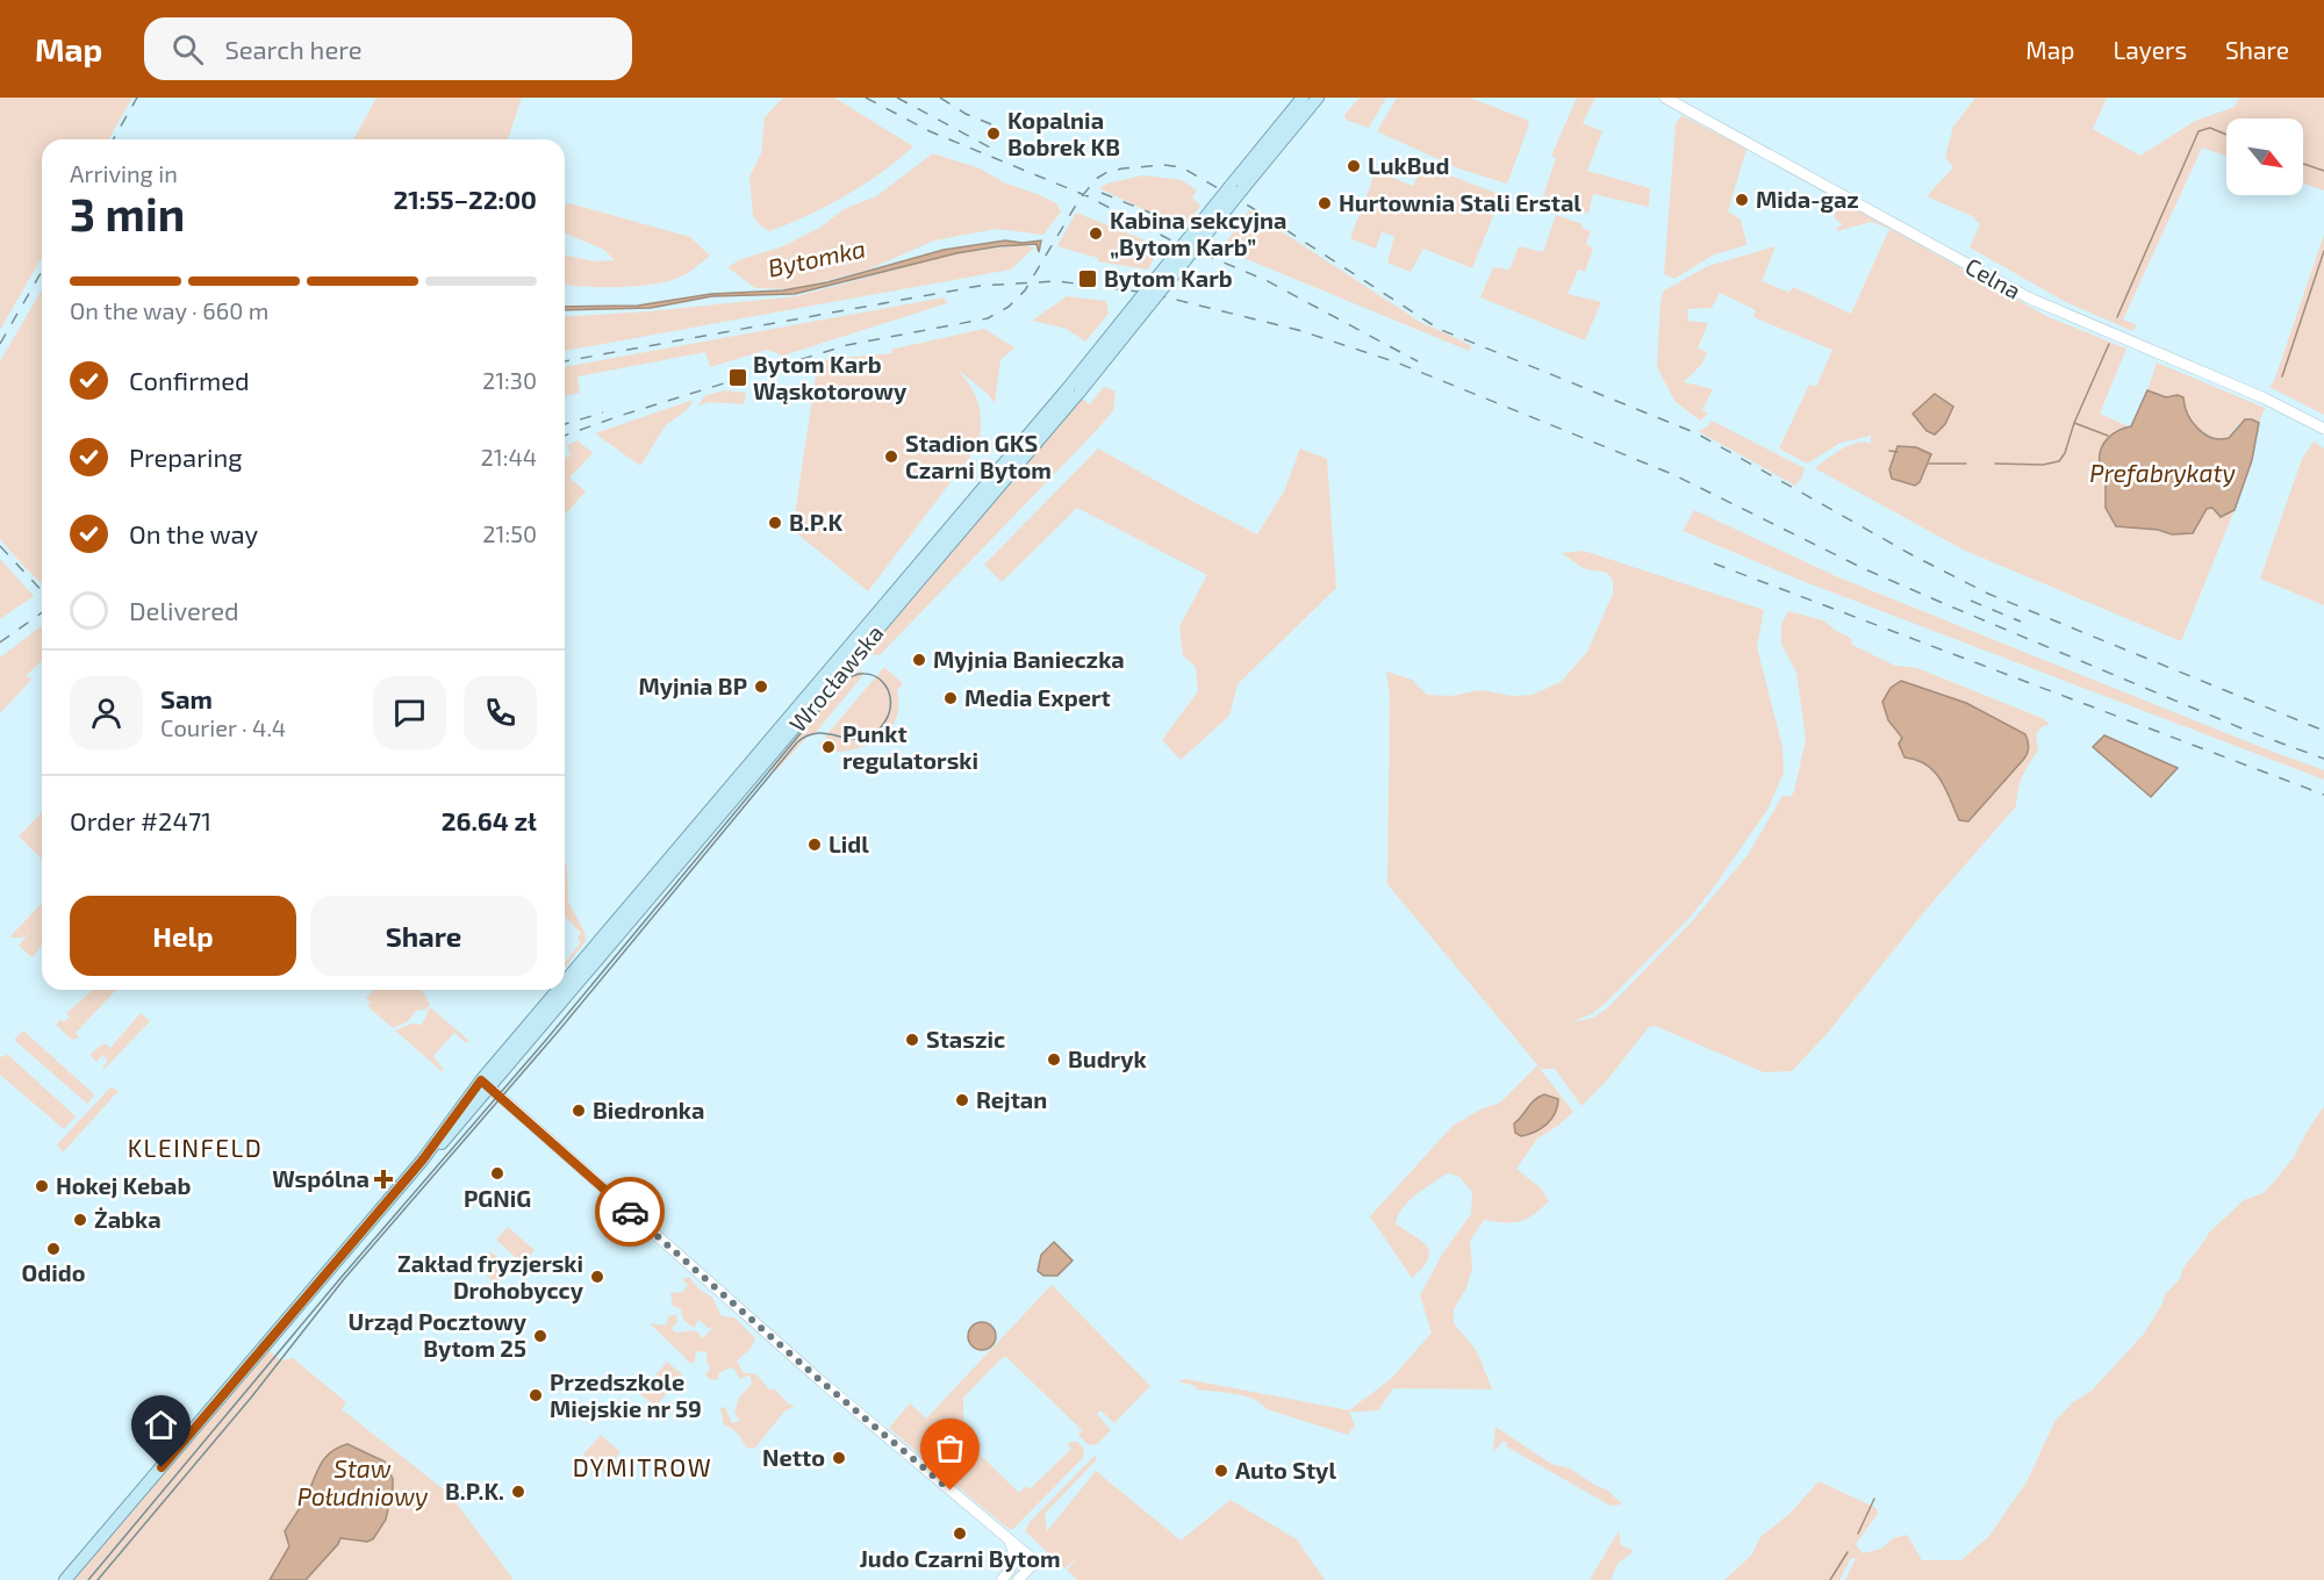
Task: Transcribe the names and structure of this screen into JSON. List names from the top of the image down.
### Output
{
  "streets": {
    "main road": ["Wrocławska"],
    "street": ["Celna"]
  },
  "districts": ["KLEINFELD", "DYMITROW"],
  "water": ["Bytomka", "Prefabrykaty", "Staw Południowy"],
  "places": {
    "other": [
      "Kopalnia Bobrek KB",
      "LukBud",
      "Mida-gaz",
      "Hurtownia Stali Erstal",
      "Kabina sekcyjna „Bytom Karb”",
      "Stadion GKS Czarni Bytom",
      "B.P.K",
      "Myjnia Banieczka",
      "Myjnia BP",
      "Media Expert",
      "Punkt regulatorski",
      "Lidl",
      "Staszic",
      "Budryk",
      "Rejtan",
      "Biedronka",
      "PGNiG",
      "Hokej Kebab",
      "Żabka",
      "Odido",
      "Zakład fryzjerski Drohobyccy",
      "Urząd Pocztowy Bytom 25",
      "Przedszkole Miejskie nr 59",
      "Netto",
      "Auto Styl",
      "B.P.K.",
      "Judo Czarni Bytom"
    ],
    "transit": ["Bytom Karb", "Bytom Karb Wąskotorowy"],
    "health": ["Wspólna"]
  },
  "north": "bottom right",
  "page": {
    "header": "Map",
    "search": "Search here",
    "nav": ["Map", "Layers", "Share"],
    "heading": ["3 min", "Arriving in", "21:55–22:00"],
    "panel": [
      "Sam",
      "Courier · 4.4",
      "Order #2471",
      "26.64 zł"
    ],
    "bar": "On the way · 660 m",
    "list": [
      ["Confirmed", "21:30"],
      ["Preparing", "21:44"],
      ["On the way", "21:50"],
      "Delivered"
    ],
    "buttons": ["Help", "Share"]
  }
}
